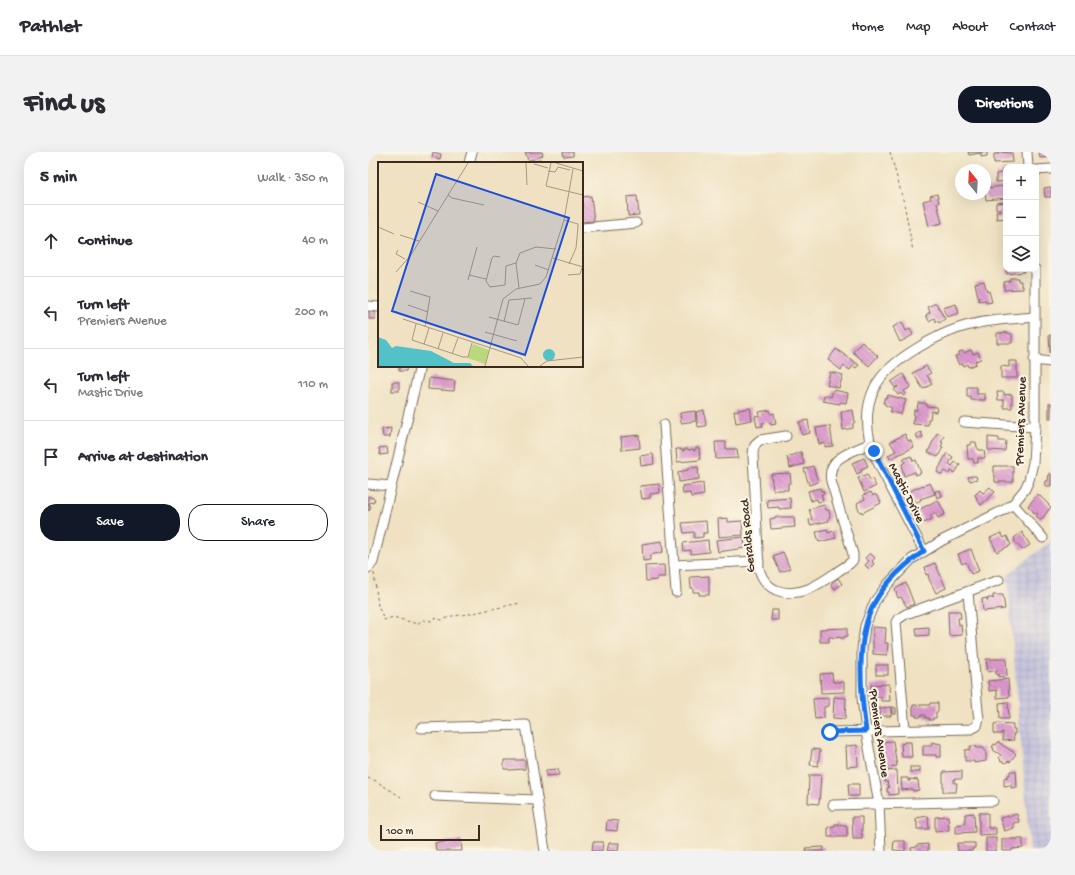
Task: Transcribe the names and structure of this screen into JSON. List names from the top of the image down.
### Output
{
  "streets": {
    "street": ["Premiers Avenue", "Mastic Drive", "Geralds Road"]
  },
  "crossings": [
    ["Premiers Avenue", "Mastic Drive"],
    ["Mastic Drive", "Geralds Road"]
  ],
  "scale_bar": "100 m",
  "north": "top",
  "page": {
    "header": "Pathlet",
    "nav": [
      "Home",
      "Map",
      "About",
      "Contact"
    ],
    "buttons": [
      "Directions",
      ["Save", "Share"]
    ],
    "title": "Find us",
    "heading": ["5 min", "Walk · 350 m"],
    "map_buttons": ["+", "−"],
    "list": [
      ["Continue", "40 m"],
      ["Turn left", "Premiers Avenue", "200 m"],
      ["Turn left", "Mastic Drive", "110 m"],
      "Arrive at destination"
    ],
    "scale": "100 m"
  }
}
